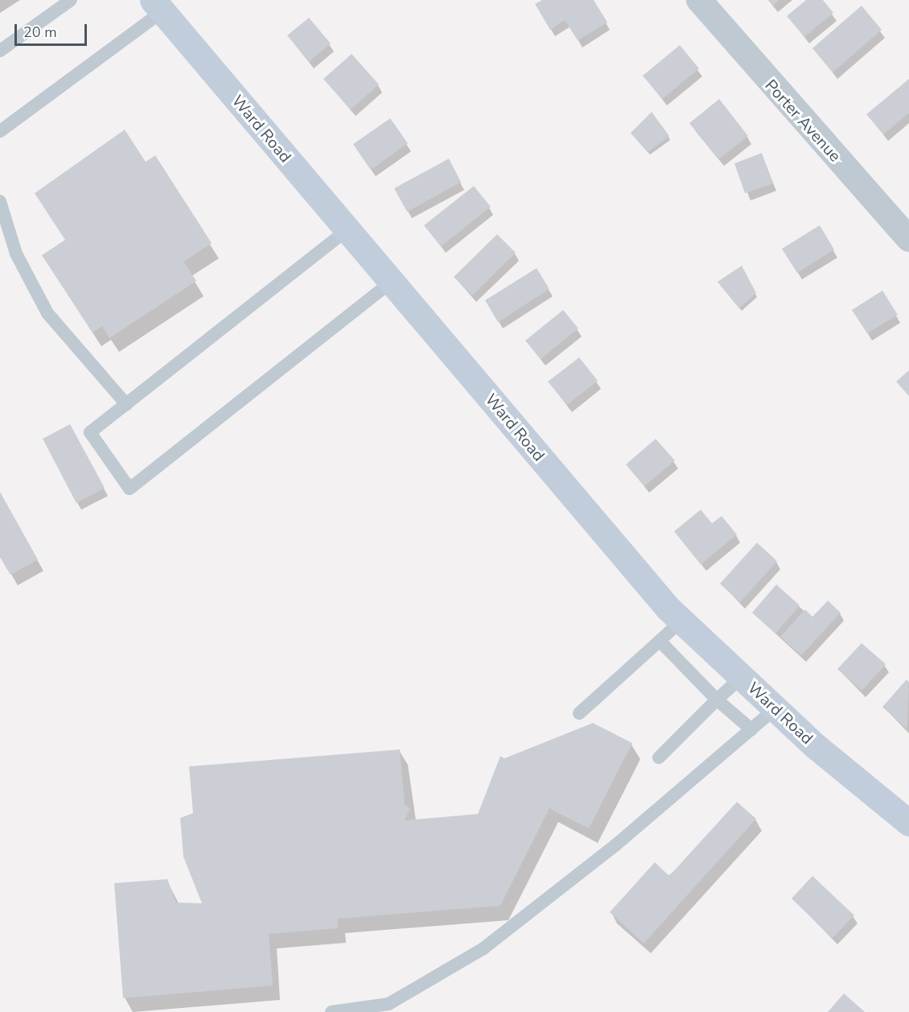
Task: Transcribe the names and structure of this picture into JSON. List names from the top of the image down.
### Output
{
  "streets": {
    "main road": ["Ward Road"],
    "street": ["Porter Avenue"]
  },
  "scale_bar": "20 m"
}
